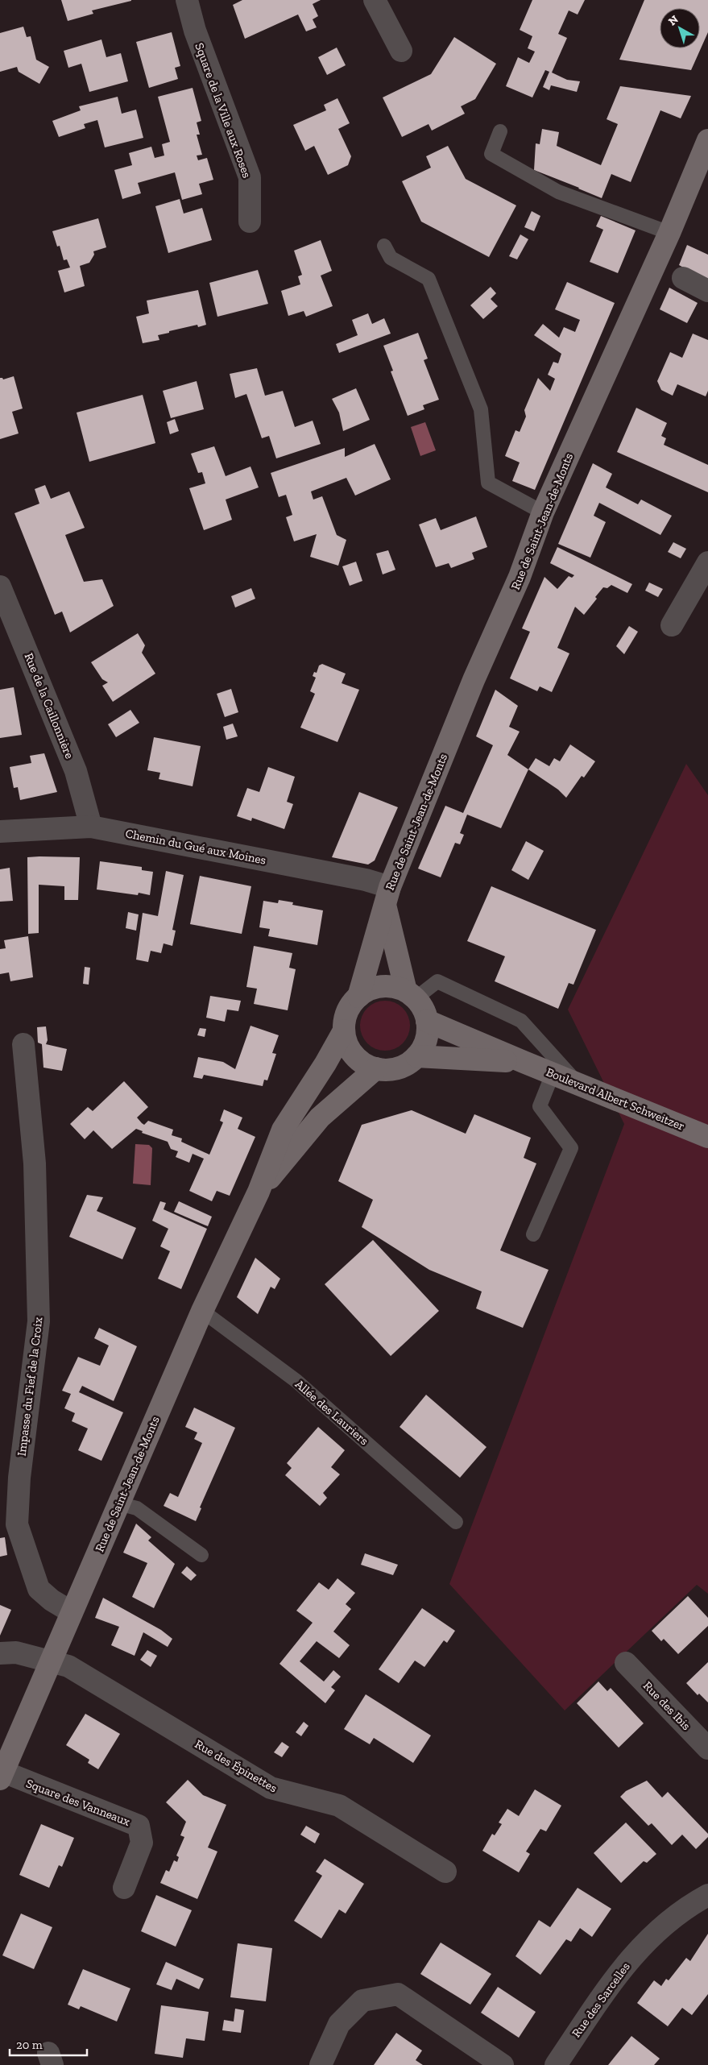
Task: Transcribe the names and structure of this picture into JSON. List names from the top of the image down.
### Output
{
  "streets": {
    "main road": ["Rue de Saint-Jean-de-Monts", "Boulevard Albert Schweitzer"],
    "street": [
      "Square de la Ville aux Roses",
      "Rue de la Caillonnière",
      "Chemin du Gué aux Moines",
      "Impasse du Fief de la Croix",
      "Rue des Ibis",
      "Rue des Épinettes",
      "Square des Vanneaux",
      "Rue des Sarcelles"
    ],
    "lane": ["Allée des Lauriers"]
  },
  "crossings": [
    ["Rue de Saint-Jean-de-Monts", "Chemin du Gué aux Moines"],
    ["Rue de Saint-Jean-de-Monts", "Boulevard Albert Schweitzer"],
    ["Rue de Saint-Jean-de-Monts", "Impasse du Fief de la Croix"],
    ["Rue de Saint-Jean-de-Monts", "Allée des Lauriers"],
    ["Rue de Saint-Jean-de-Monts", "Rue des Épinettes"],
    ["Rue de Saint-Jean-de-Monts", "Square des Vanneaux"],
    ["Rue de la Caillonnière", "Chemin du Gué aux Moines"]
  ],
  "scale_bar": "20 m",
  "north": "top left"
}
